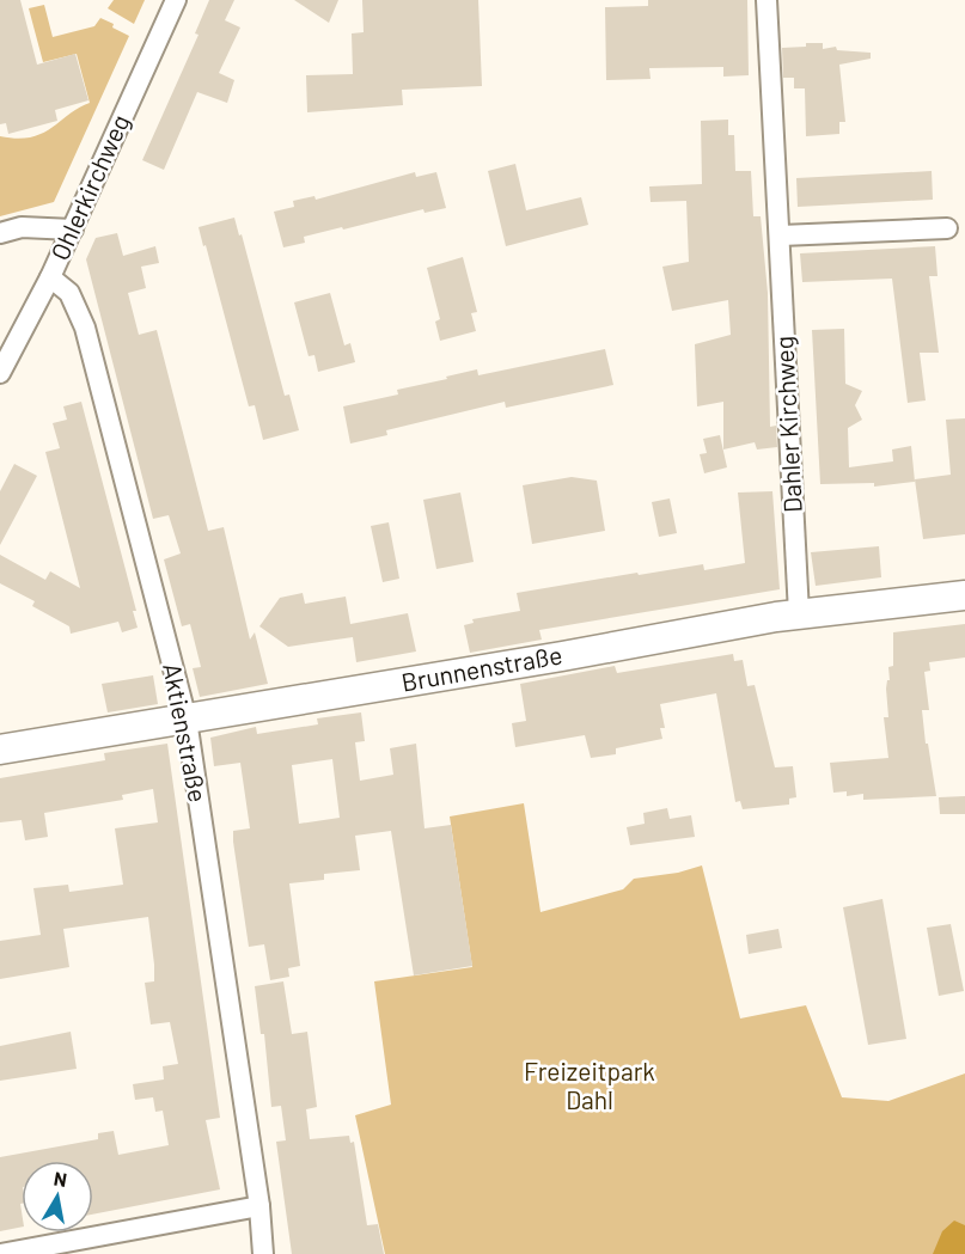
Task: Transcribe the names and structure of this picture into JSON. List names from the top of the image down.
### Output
{
  "streets": {
    "street": [
      "Ohlerkirchweg",
      "Dahler Kirchweg",
      "Brunnenstraße",
      "Aktienstraße"
    ]
  },
  "crossings": [
    ["Ohlerkirchweg", "Aktienstraße"],
    ["Dahler Kirchweg", "Brunnenstraße"],
    ["Brunnenstraße", "Aktienstraße"]
  ],
  "parks": ["Freizeitpark Dahl"],
  "north": "top"
}
